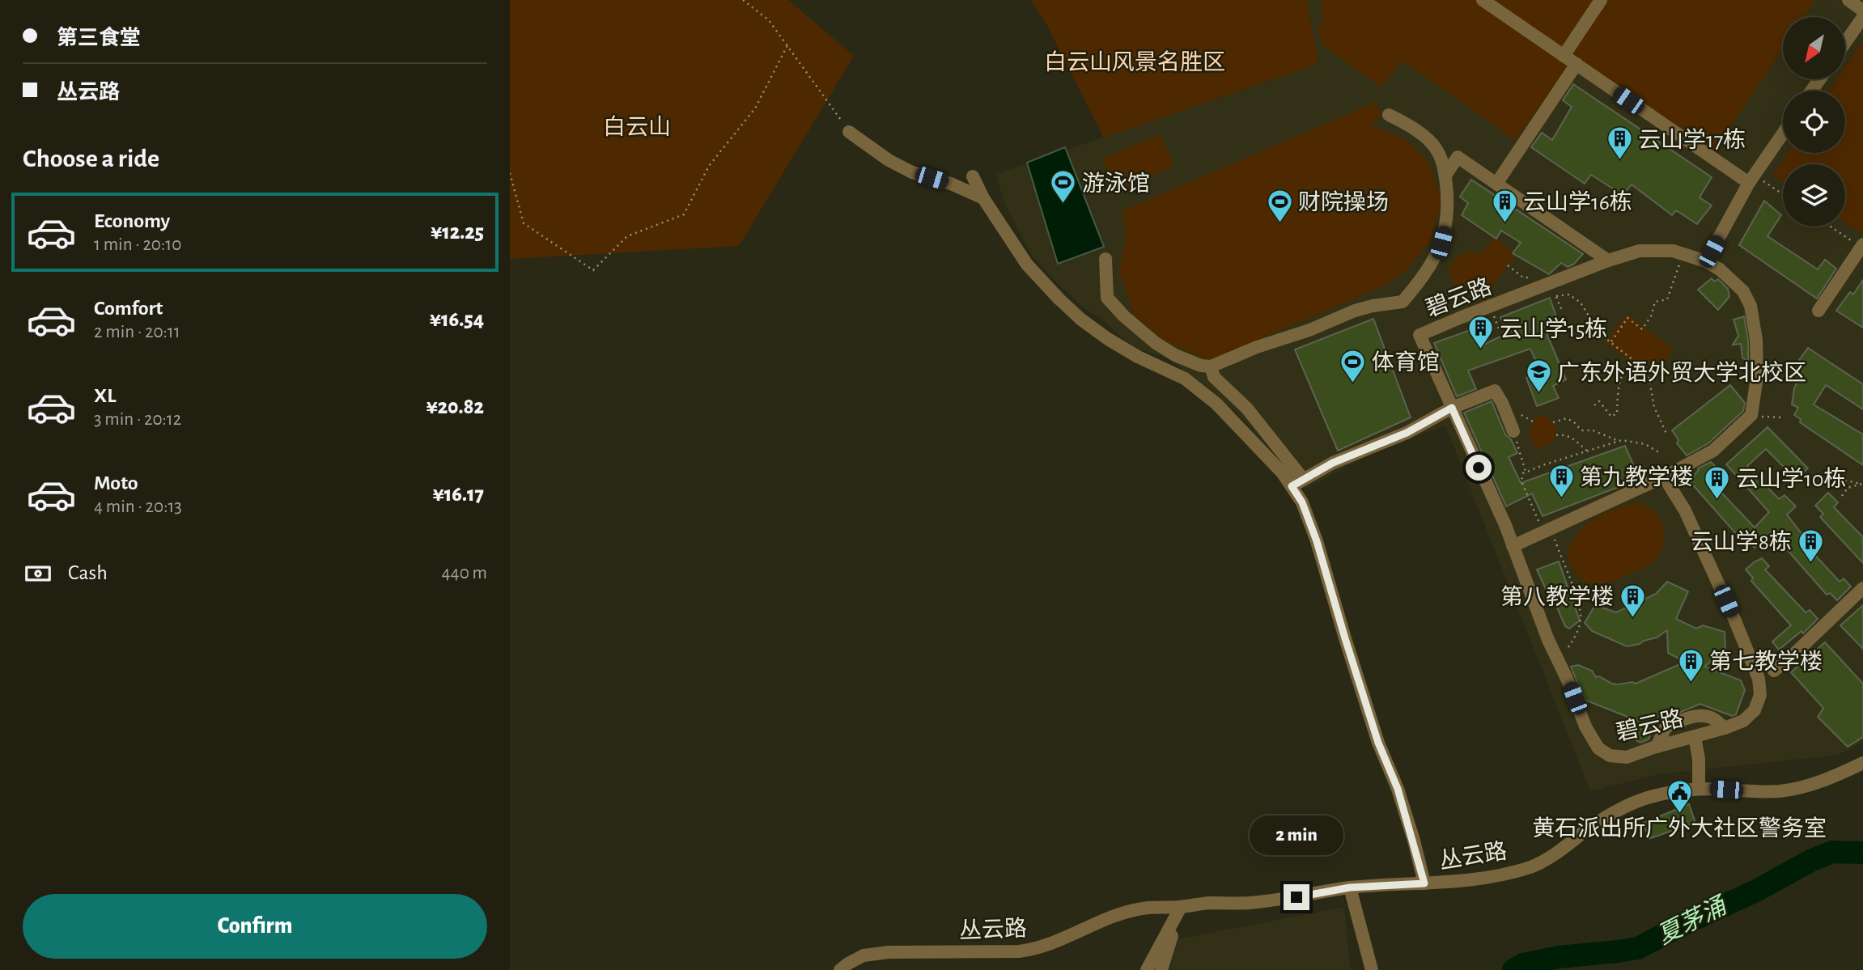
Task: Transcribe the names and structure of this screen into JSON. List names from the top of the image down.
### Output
{
  "streets": {
    "street": ["碧云路", "丛云路"]
  },
  "water": ["夏茅涌"],
  "parks": ["白云山风景名胜区", "白云山"],
  "places": {
    "building": [
      "云山学17栋",
      "云山学16栋",
      "云山学15栋",
      "第九教学楼",
      "云山学10栋",
      "云山学8栋",
      "第八教学楼",
      "第七教学楼"
    ],
    "sports": ["游泳馆", "财院操场", "体育馆"],
    "school or university": ["广东外语外贸大学北校区"],
    "public building": ["黄石派出所广外大社区警务室"]
  },
  "north": "bottom left",
  "page": {
    "banner": ["第三食堂", "丛云路"],
    "heading": "Choose a ride",
    "list": [
      {
        "name": "Economy",
        "note": "1 min · 20:10",
        "value": "¥12.25"
      },
      {
        "name": "Comfort",
        "note": "2 min · 20:11",
        "value": "¥16.54"
      },
      {
        "name": "XL",
        "note": "3 min · 20:12",
        "value": "¥20.82"
      },
      {
        "name": "Moto",
        "note": "4 min · 20:13",
        "value": "¥16.17"
      }
    ],
    "pay": ["Cash", "440 m"],
    "bubble": "2 min",
    "buttons": "Confirm"
  }
}
